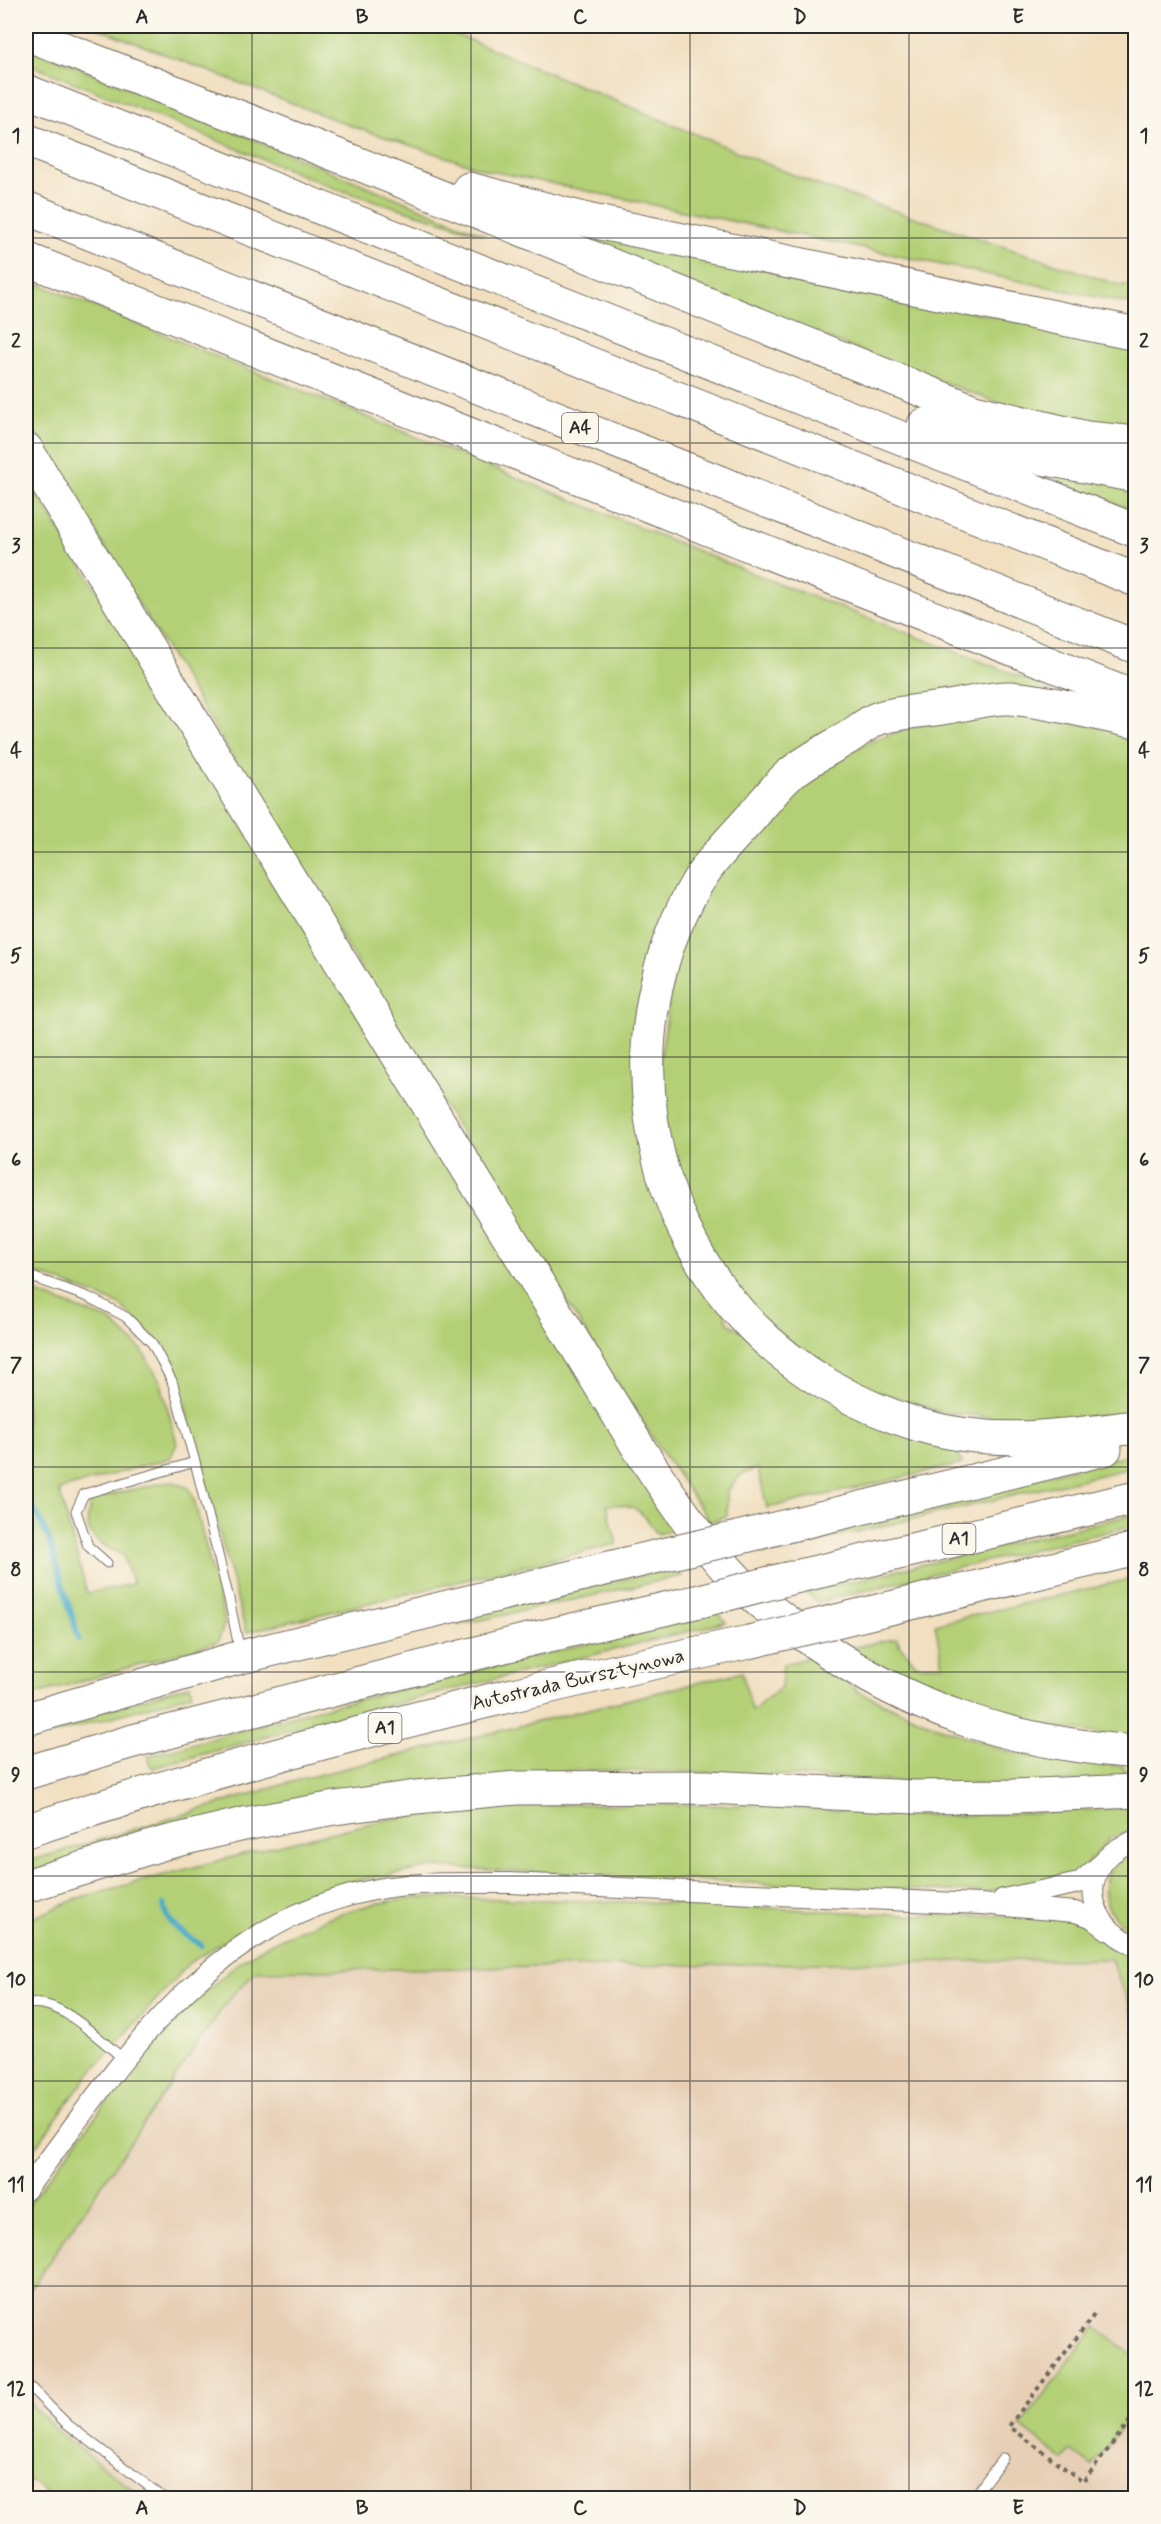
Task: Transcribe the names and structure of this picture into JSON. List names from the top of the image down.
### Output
{
  "streets": {
    "highway": ["A4", "A1", "Autostrada Bursztynowa"]
  },
  "grid": {
    "columns": [
      "A",
      "B",
      "C",
      "D",
      "E"
    ],
    "rows": [
      "1",
      "2",
      "3",
      "4",
      "5",
      "6",
      "7",
      "8",
      "9",
      "10",
      "11",
      "12"
    ]
  }
}
